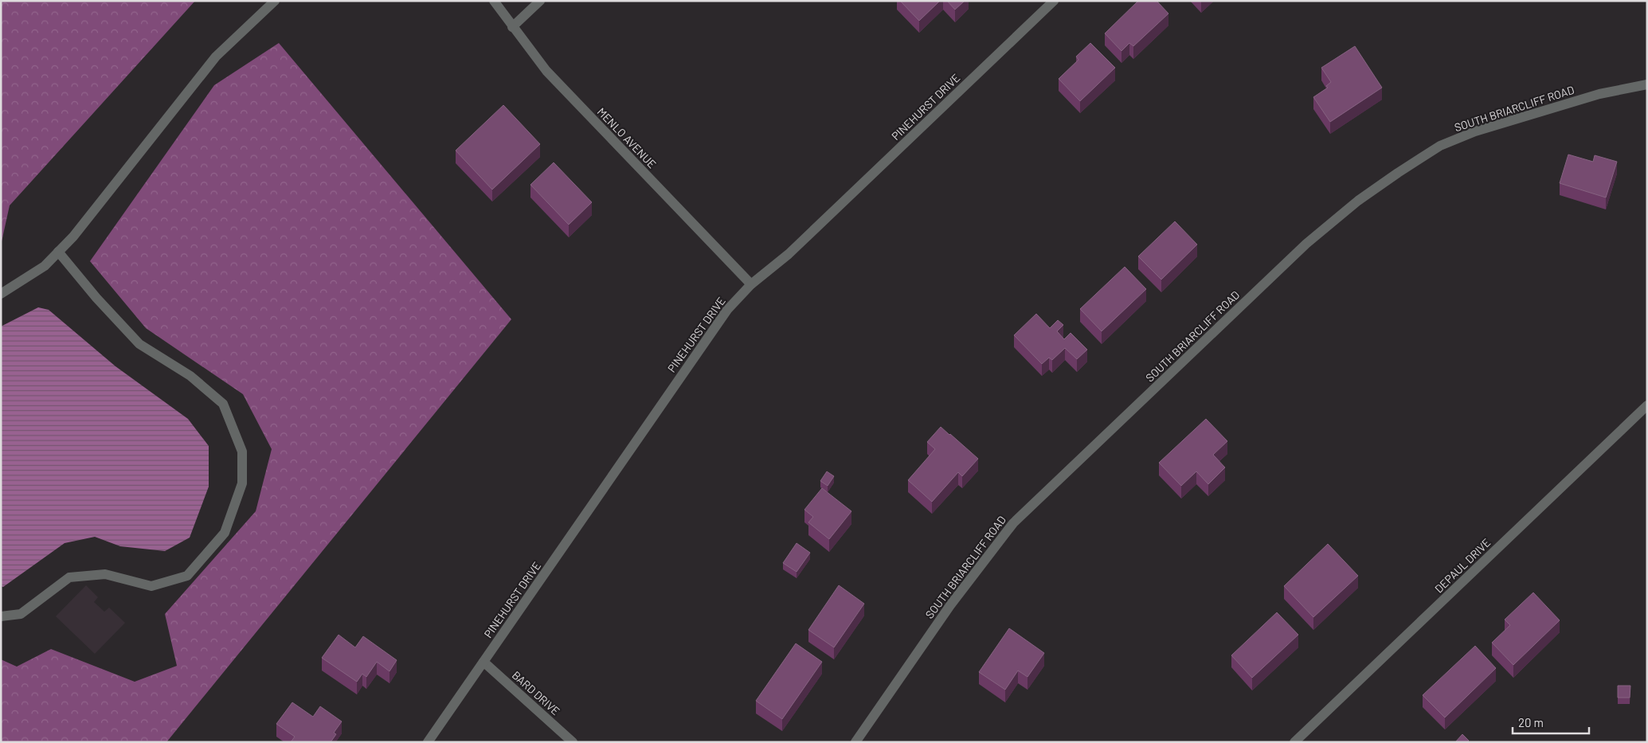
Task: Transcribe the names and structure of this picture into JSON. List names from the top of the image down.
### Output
{
  "streets": {
    "street": [
      "PINEHURST DRIVE",
      "SOUTH BRIARCLIFF ROAD",
      "MENLO AVENUE",
      "DEPAUL DRIVE",
      "BARD DRIVE"
    ]
  },
  "crossings": [
    ["PINEHURST DRIVE", "MENLO AVENUE"],
    ["PINEHURST DRIVE", "BARD DRIVE"]
  ],
  "scale_bar": "20 m"
}
